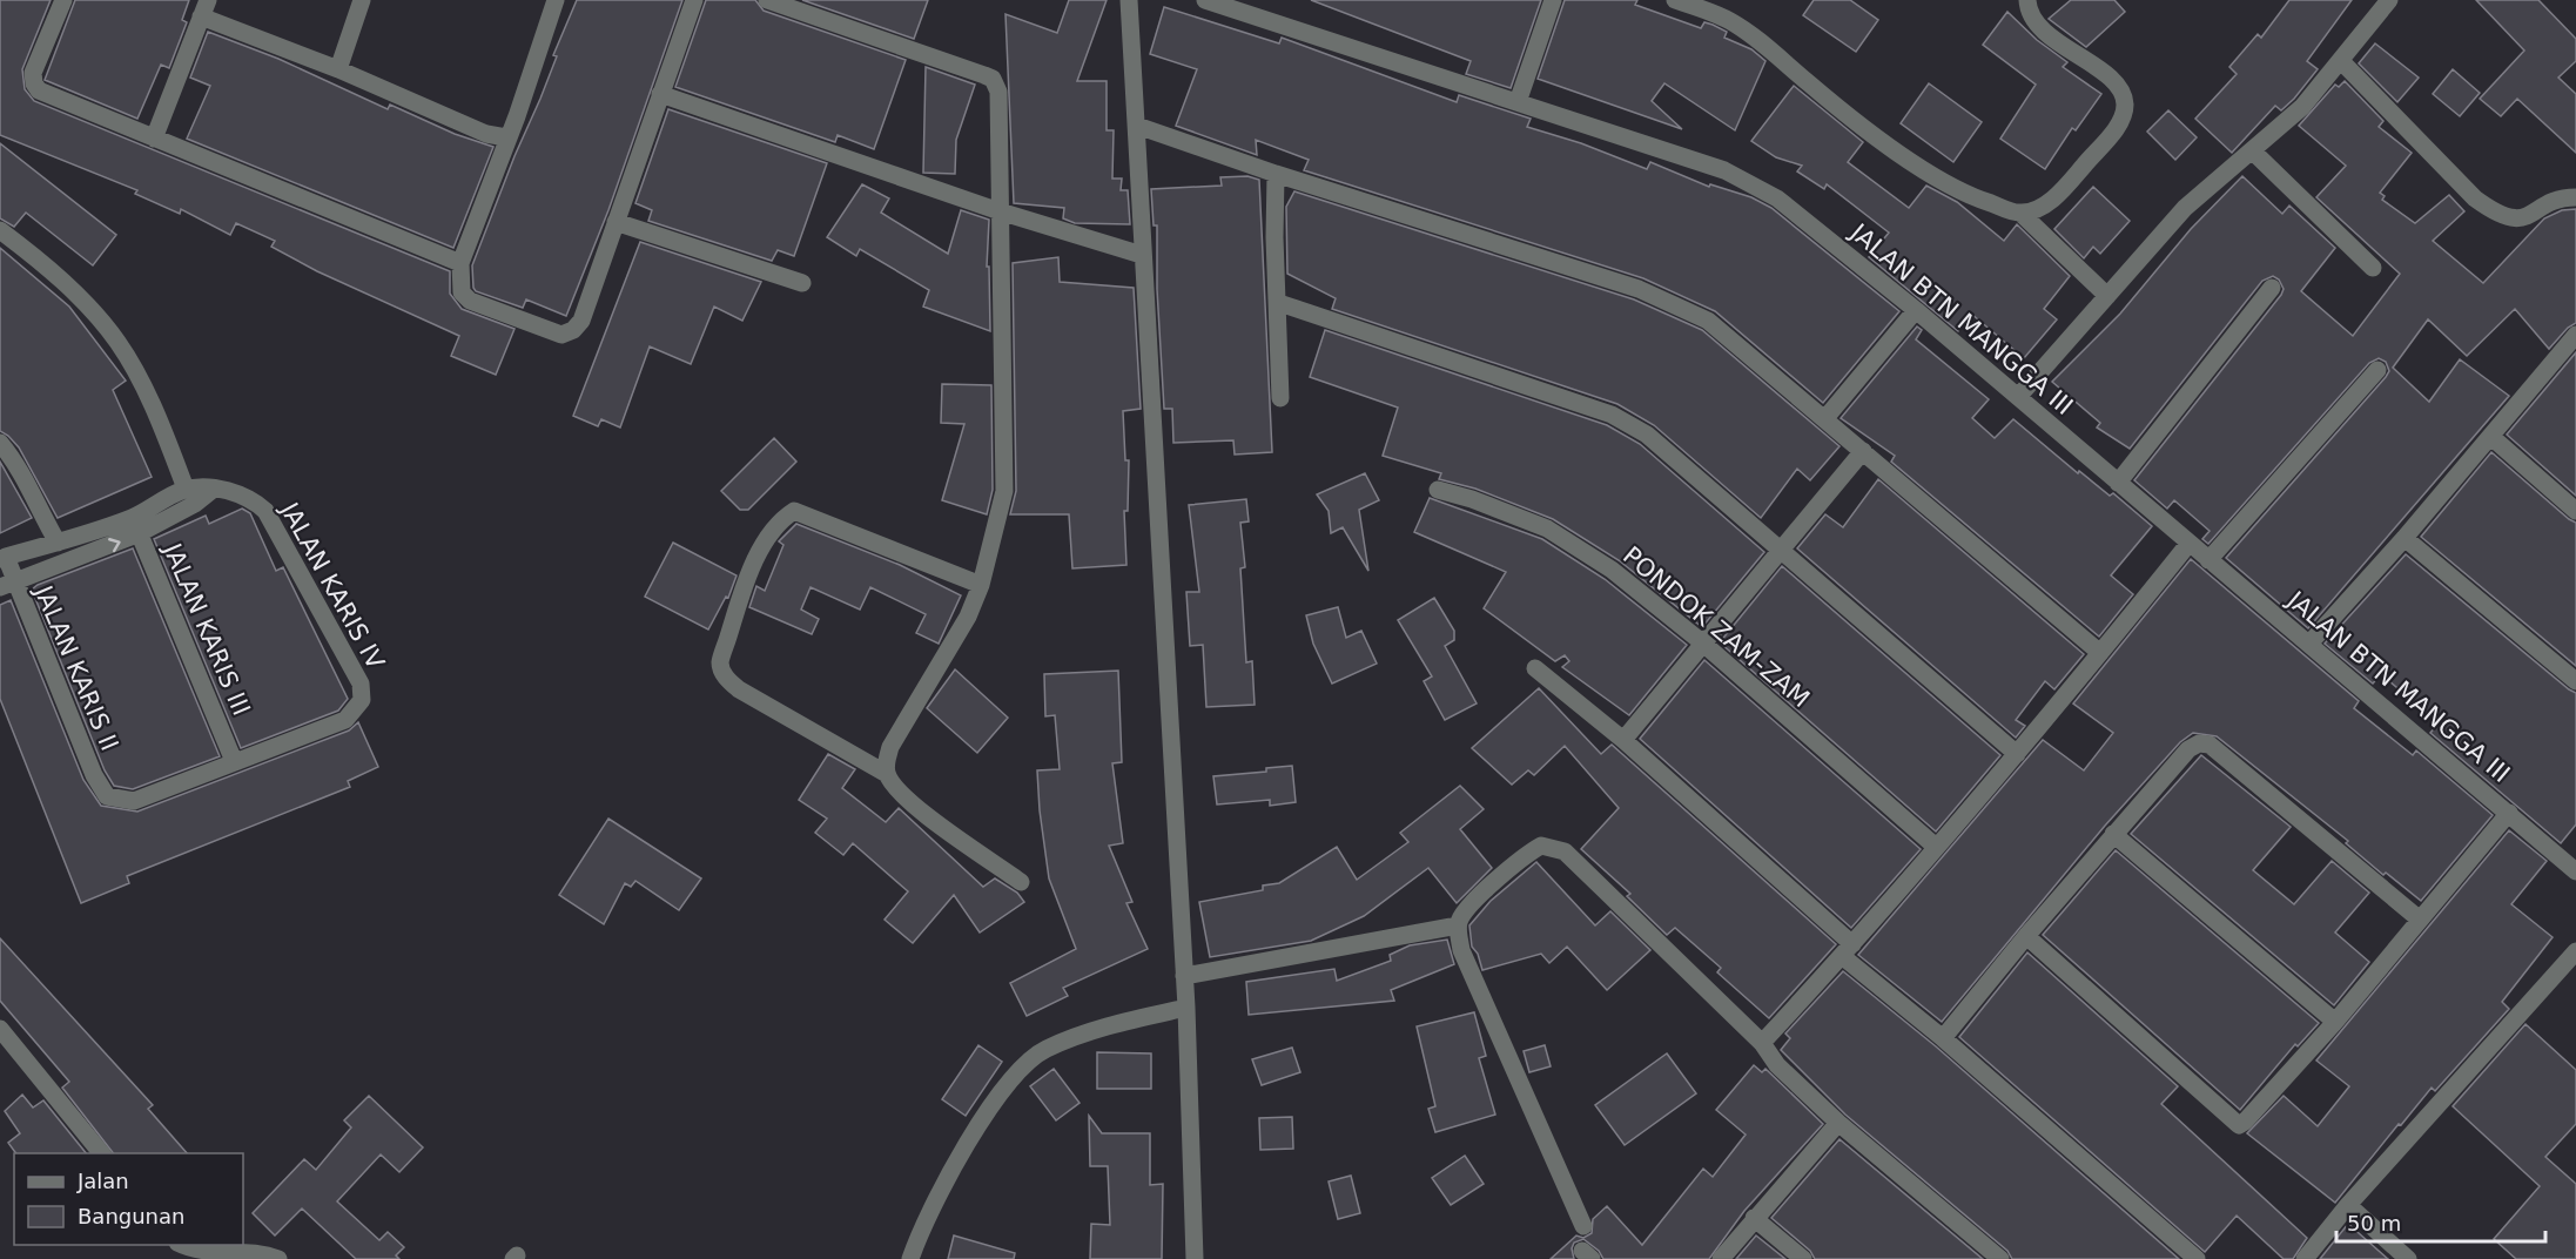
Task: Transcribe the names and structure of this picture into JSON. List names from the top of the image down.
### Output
{
  "streets": {
    "street": [
      "JALAN BTN MANGGA III",
      "JALAN KARIS IV",
      "PONDOK ZAM-ZAM",
      "JALAN KARIS III",
      "JALAN KARIS II"
    ]
  },
  "crossings": [
    ["JALAN KARIS IV", "JALAN KARIS III"],
    ["JALAN KARIS IV", "JALAN KARIS II"]
  ],
  "legend": ["Jalan", "Bangunan"],
  "scale_bar": "50 m"
}
